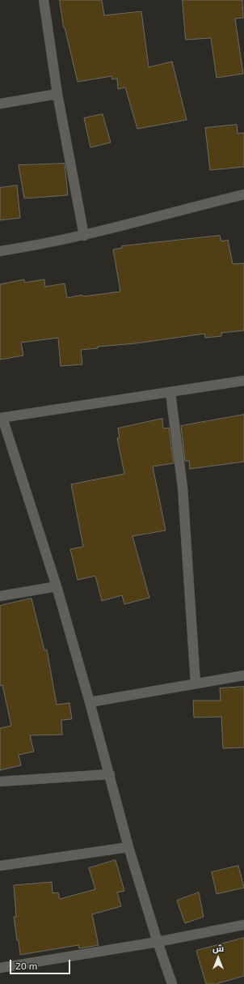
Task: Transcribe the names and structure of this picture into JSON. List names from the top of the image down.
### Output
{
  "scale_bar": "20 m",
  "north": "top"
}
